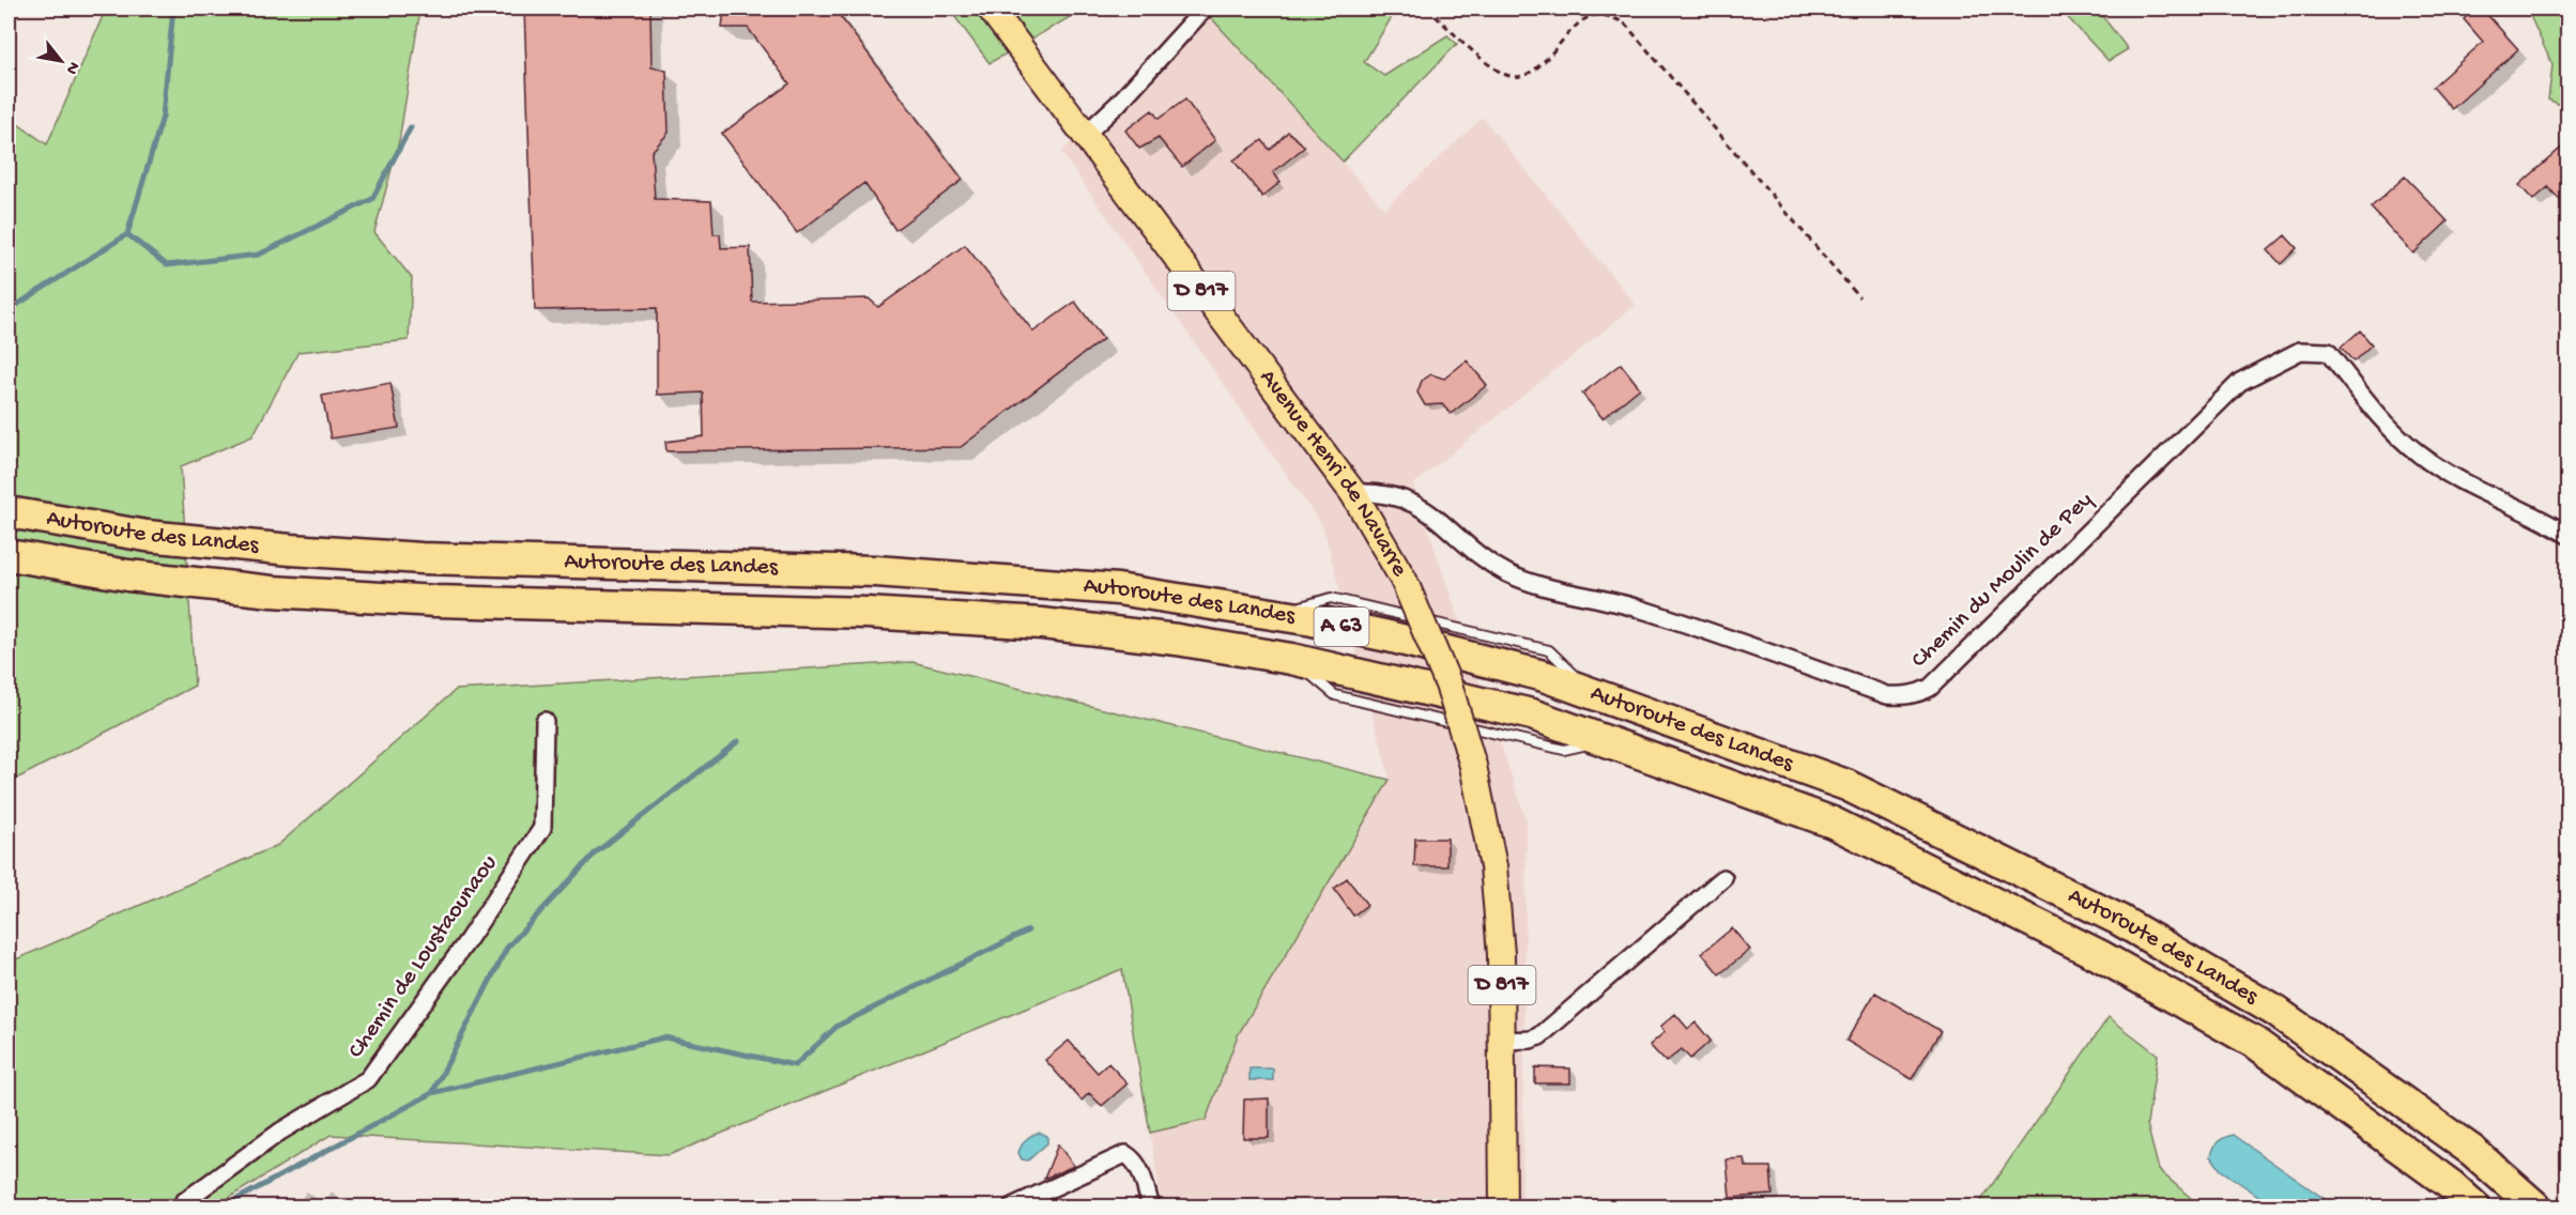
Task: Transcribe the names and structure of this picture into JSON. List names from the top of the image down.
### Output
{
  "streets": {
    "highway": ["Autoroute des Landes", "A 63"],
    "main road": ["D 817", "Avenue Henri de Navarre"],
    "street": ["Chemin du Moulin de Pey", "Chemin de Loustaounaou"]
  },
  "crossings": [
    ["Avenue Henri de Navarre", "Chemin du Moulin de Pey"]
  ],
  "north": "bottom right"
}
